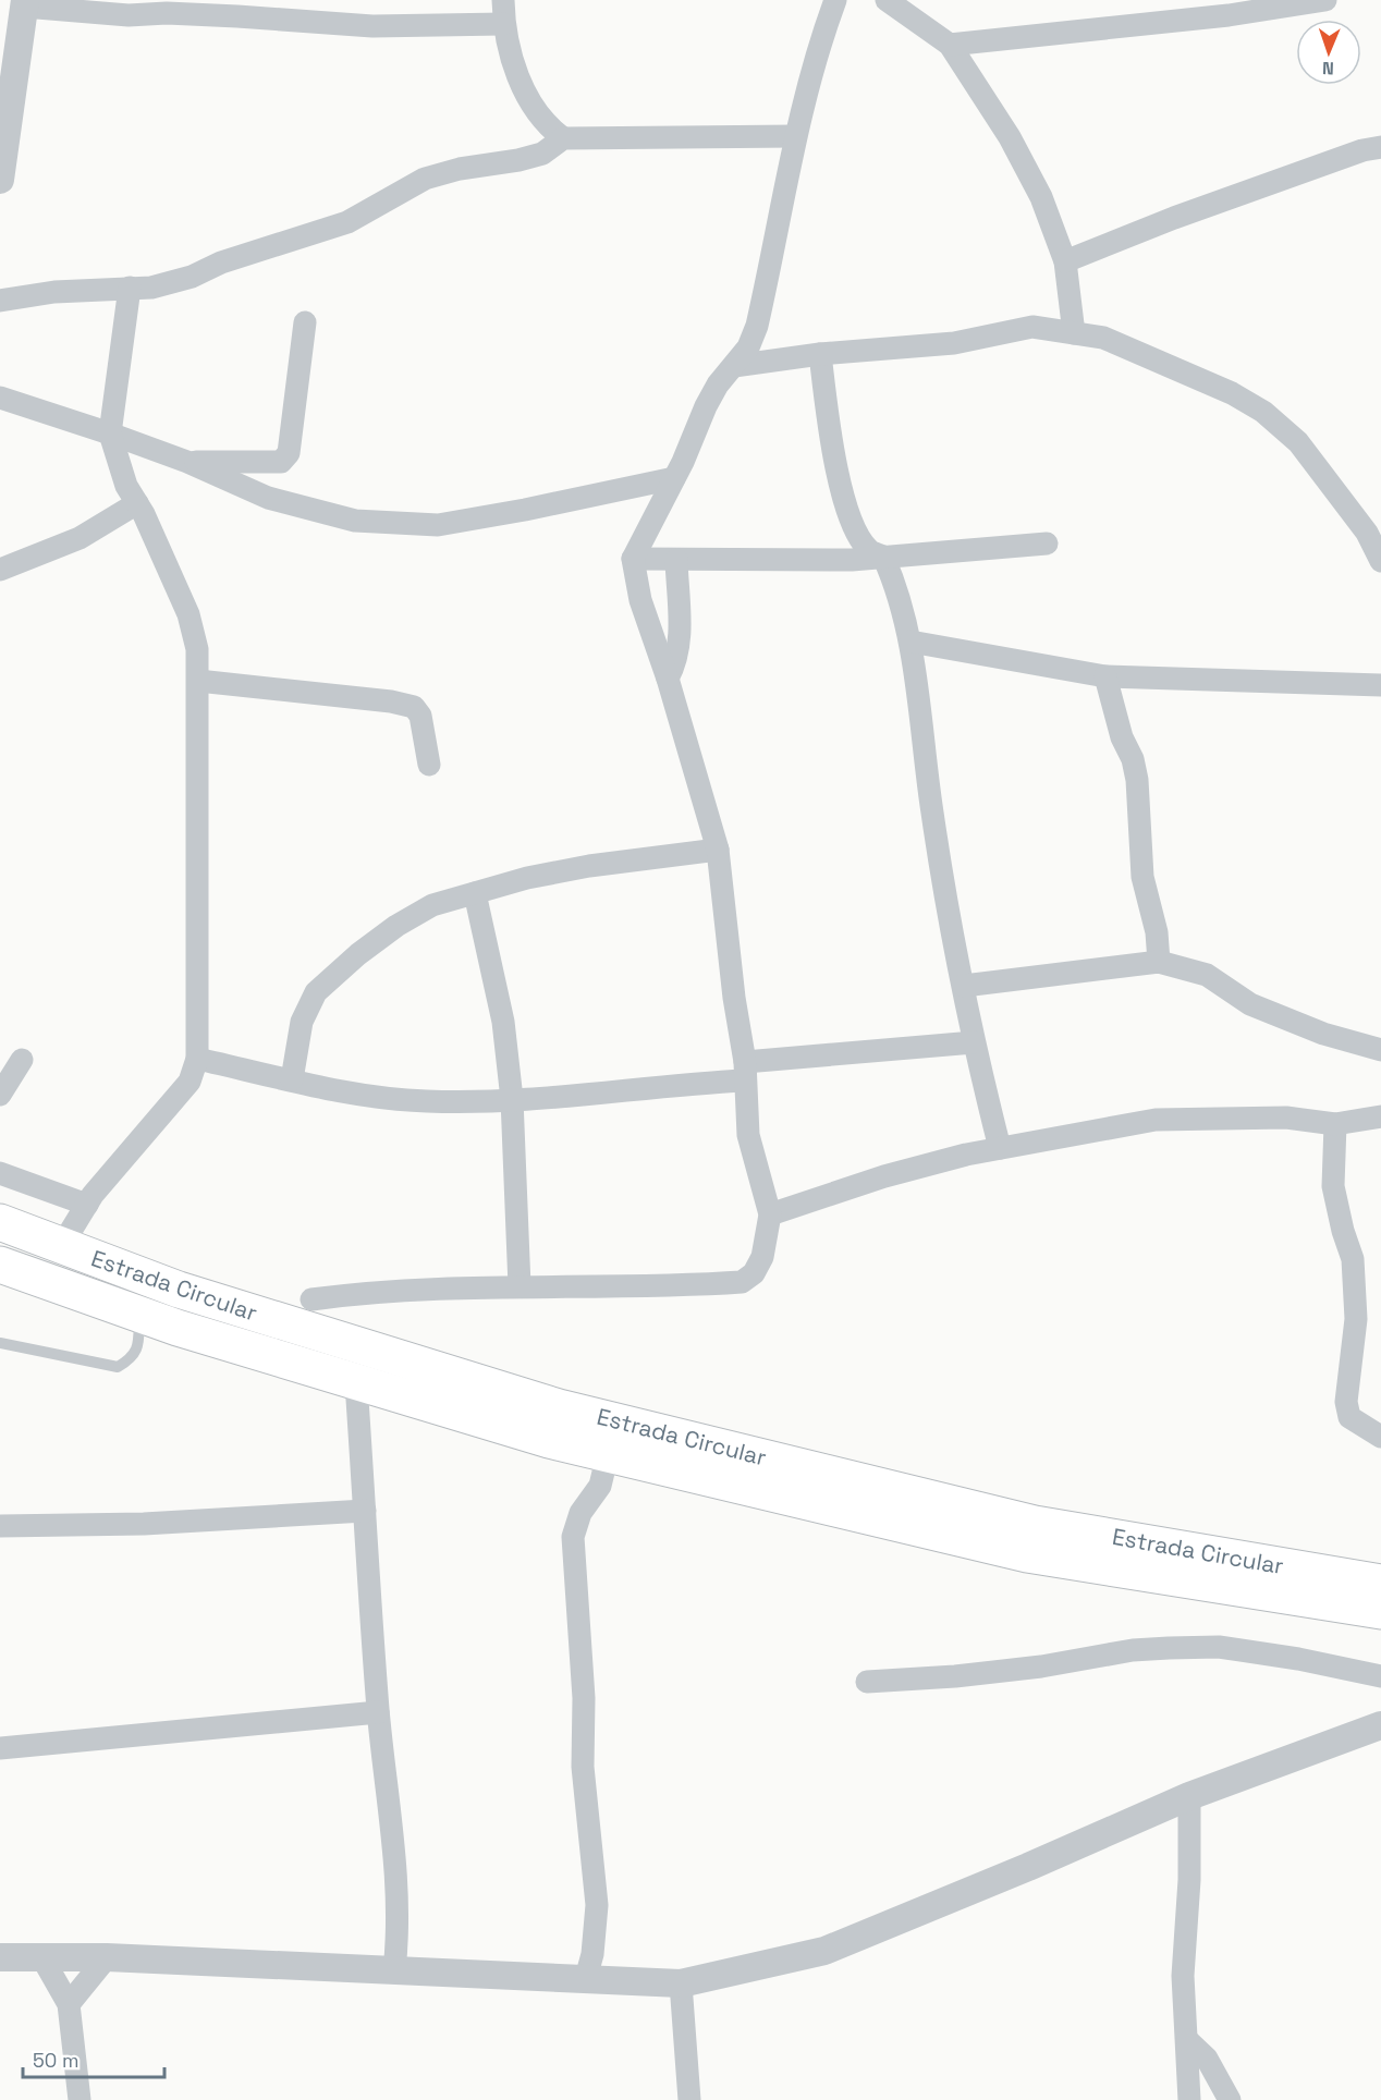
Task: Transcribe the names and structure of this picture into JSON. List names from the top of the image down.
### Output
{
  "streets": {
    "main road": ["Estrada Circular"]
  },
  "scale_bar": "50 m",
  "north": "bottom"
}
